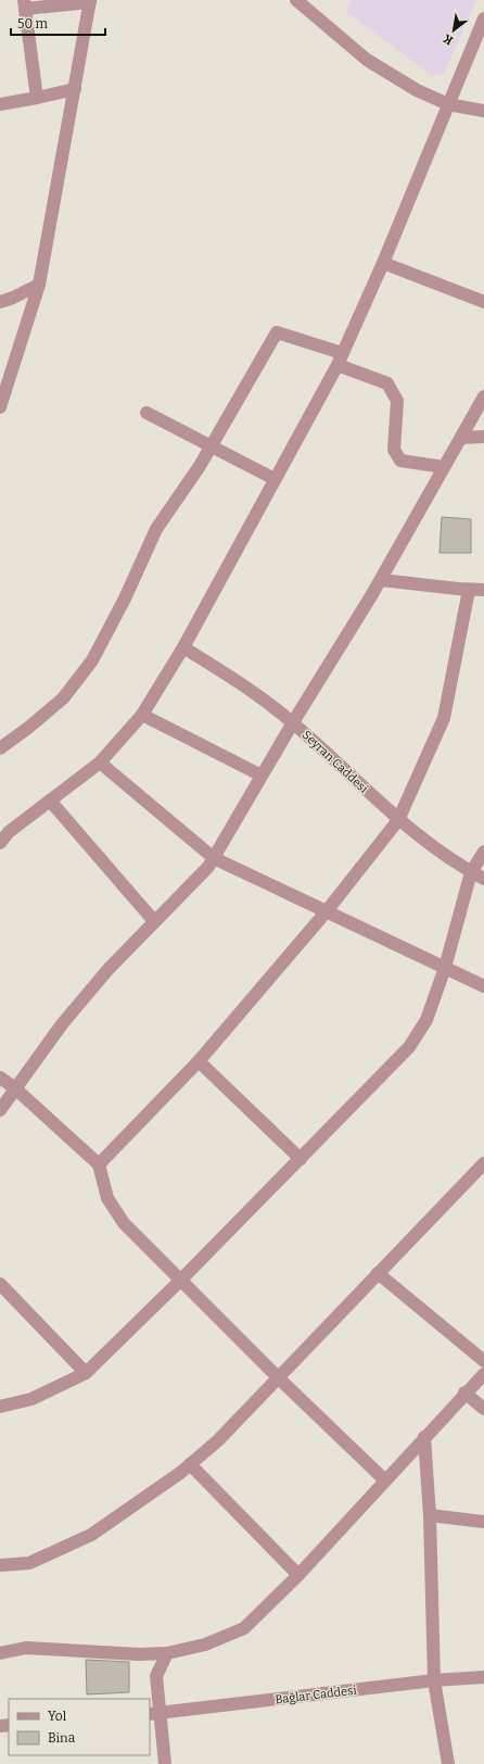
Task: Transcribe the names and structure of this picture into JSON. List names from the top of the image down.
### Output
{
  "streets": {
    "street": ["Seyran Caddesi", "Bağlar Caddesi"]
  },
  "legend": ["Yol", "Bina"],
  "scale_bar": "50 m",
  "north": "bottom left"
}
